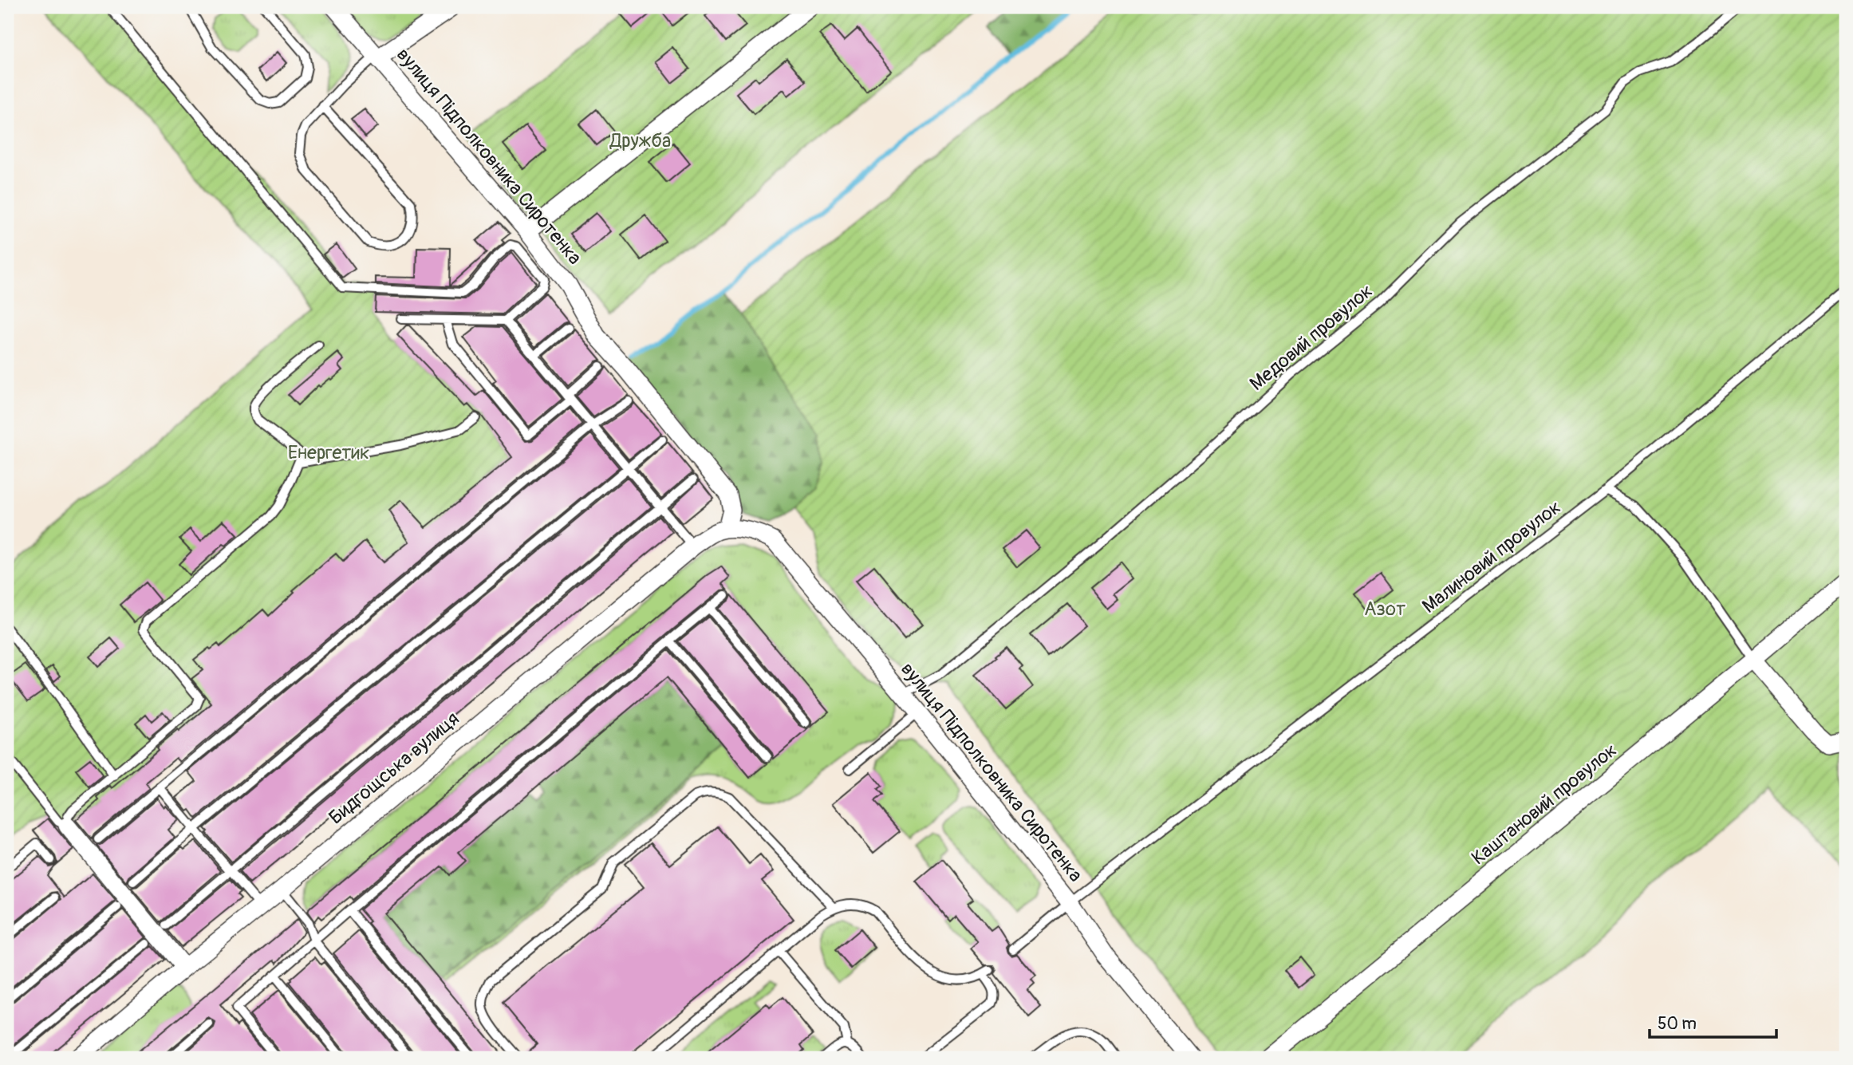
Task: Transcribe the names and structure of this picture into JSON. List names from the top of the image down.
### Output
{
  "streets": {
    "street": ["вулиця Підполковника Сиротенка", "Бидгощська вулиця", "Каштановий провулок"],
    "lane": ["Медовий провулок", "Малиновий провулок"]
  },
  "crossings": [
    ["вулиця Підполковника Сиротенка", "Медовий провулок"],
    ["вулиця Підполковника Сиротенка", "Малиновий провулок"],
    ["вулиця Підполковника Сиротенка", "Бидгощська вулиця"]
  ],
  "parks": ["Дружба", "Енергетик", "Азот"],
  "scale_bar": "50 m"
}
